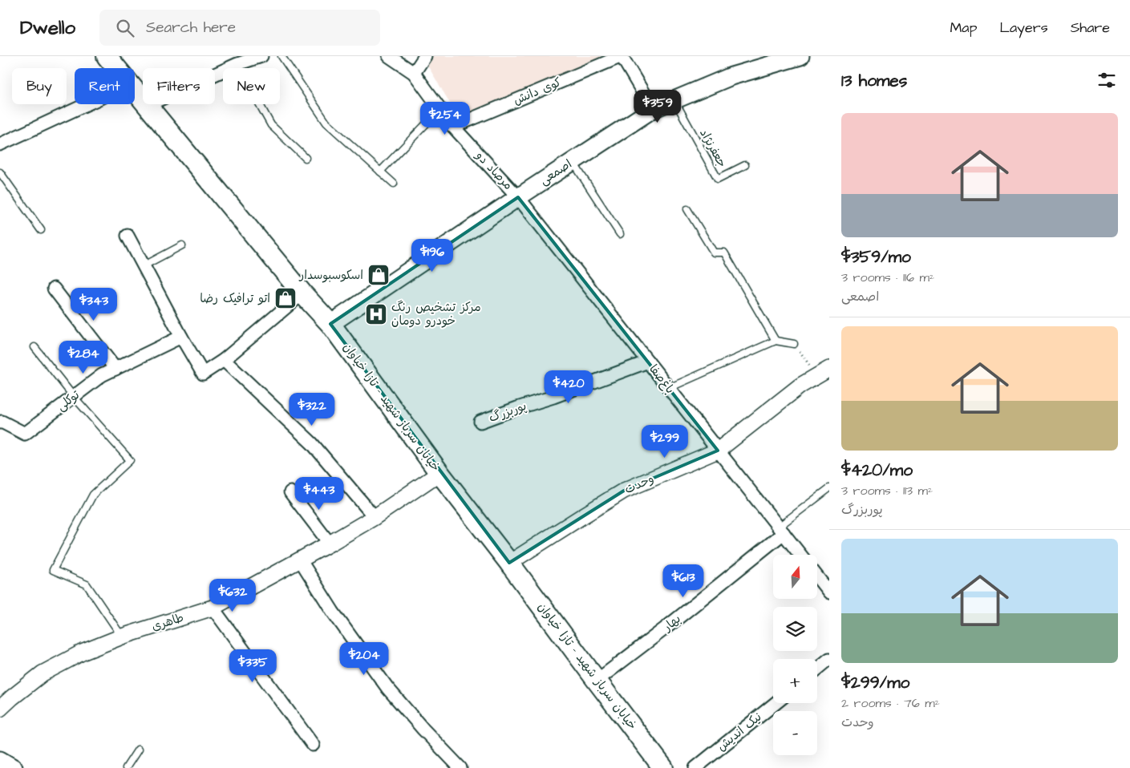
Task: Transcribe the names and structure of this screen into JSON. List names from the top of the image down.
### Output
{
  "streets": {
    "main road": ["اصمعی", "خیابان سرباز شهید - تازا خیاوان"],
    "street": [
      "کوی دانش",
      "مرصاد دو",
      "باغ‌صفا",
      "توکلی",
      "پوربزرگ",
      "وحدت",
      "طاهری",
      "بهار",
      "نیک اندیش"
    ],
    "lane": ["جعفرنژاد"]
  },
  "crossings": [
    ["کوی دانش", "مرصاد دو"],
    ["جعفرنژاد", "اصمعی"],
    ["مرصاد دو", "اصمعی"],
    ["مرصاد دو", "باغ‌صفا"],
    ["اصمعی", "باغ‌صفا"],
    ["اصمعی", "خیابان سرباز شهید - تازا خیاوان"],
    ["باغ‌صفا", "پوربزرگ"],
    ["باغ‌صفا", "وحدت"],
    ["باغ‌صفا", "بهار"],
    ["خیابان سرباز شهید - تازا خیاوان", "وحدت"],
    ["خیابان سرباز شهید - تازا خیاوان", "طاهری"],
    ["خیابان سرباز شهید - تازا خیاوان", "بهار"]
  ],
  "places": {
    "shop": ["اسکوسبوسدار", "اتو ترافیک رضا"],
    "hospital": ["مرکز تشخیص رنگ خودرو دومان"]
  },
  "north": "top",
  "page": {
    "header": "Dwello",
    "search": "Search here",
    "nav": ["Map", "Layers", "Share"],
    "heading": "13 homes",
    "chip": [
      "Buy",
      "Rent",
      "Filters",
      "New"
    ],
    "price": [
      "$359",
      "$254",
      "$196",
      "$343",
      "$284",
      "$420",
      "$322",
      "$299",
      "$443",
      "$613",
      "$632",
      "$204",
      "$335"
    ],
    "list": [
      {
        "name": "$359/mo",
        "note": "3 rooms · 116 m² · اصمعی"
      },
      {
        "name": "$420/mo",
        "note": "3 rooms · 113 m² · پوربزرگ"
      },
      {
        "name": "$299/mo",
        "note": "2 rooms · 76 m² · وحدت"
      }
    ],
    "map_buttons": ["+", "−"]
  }
}
